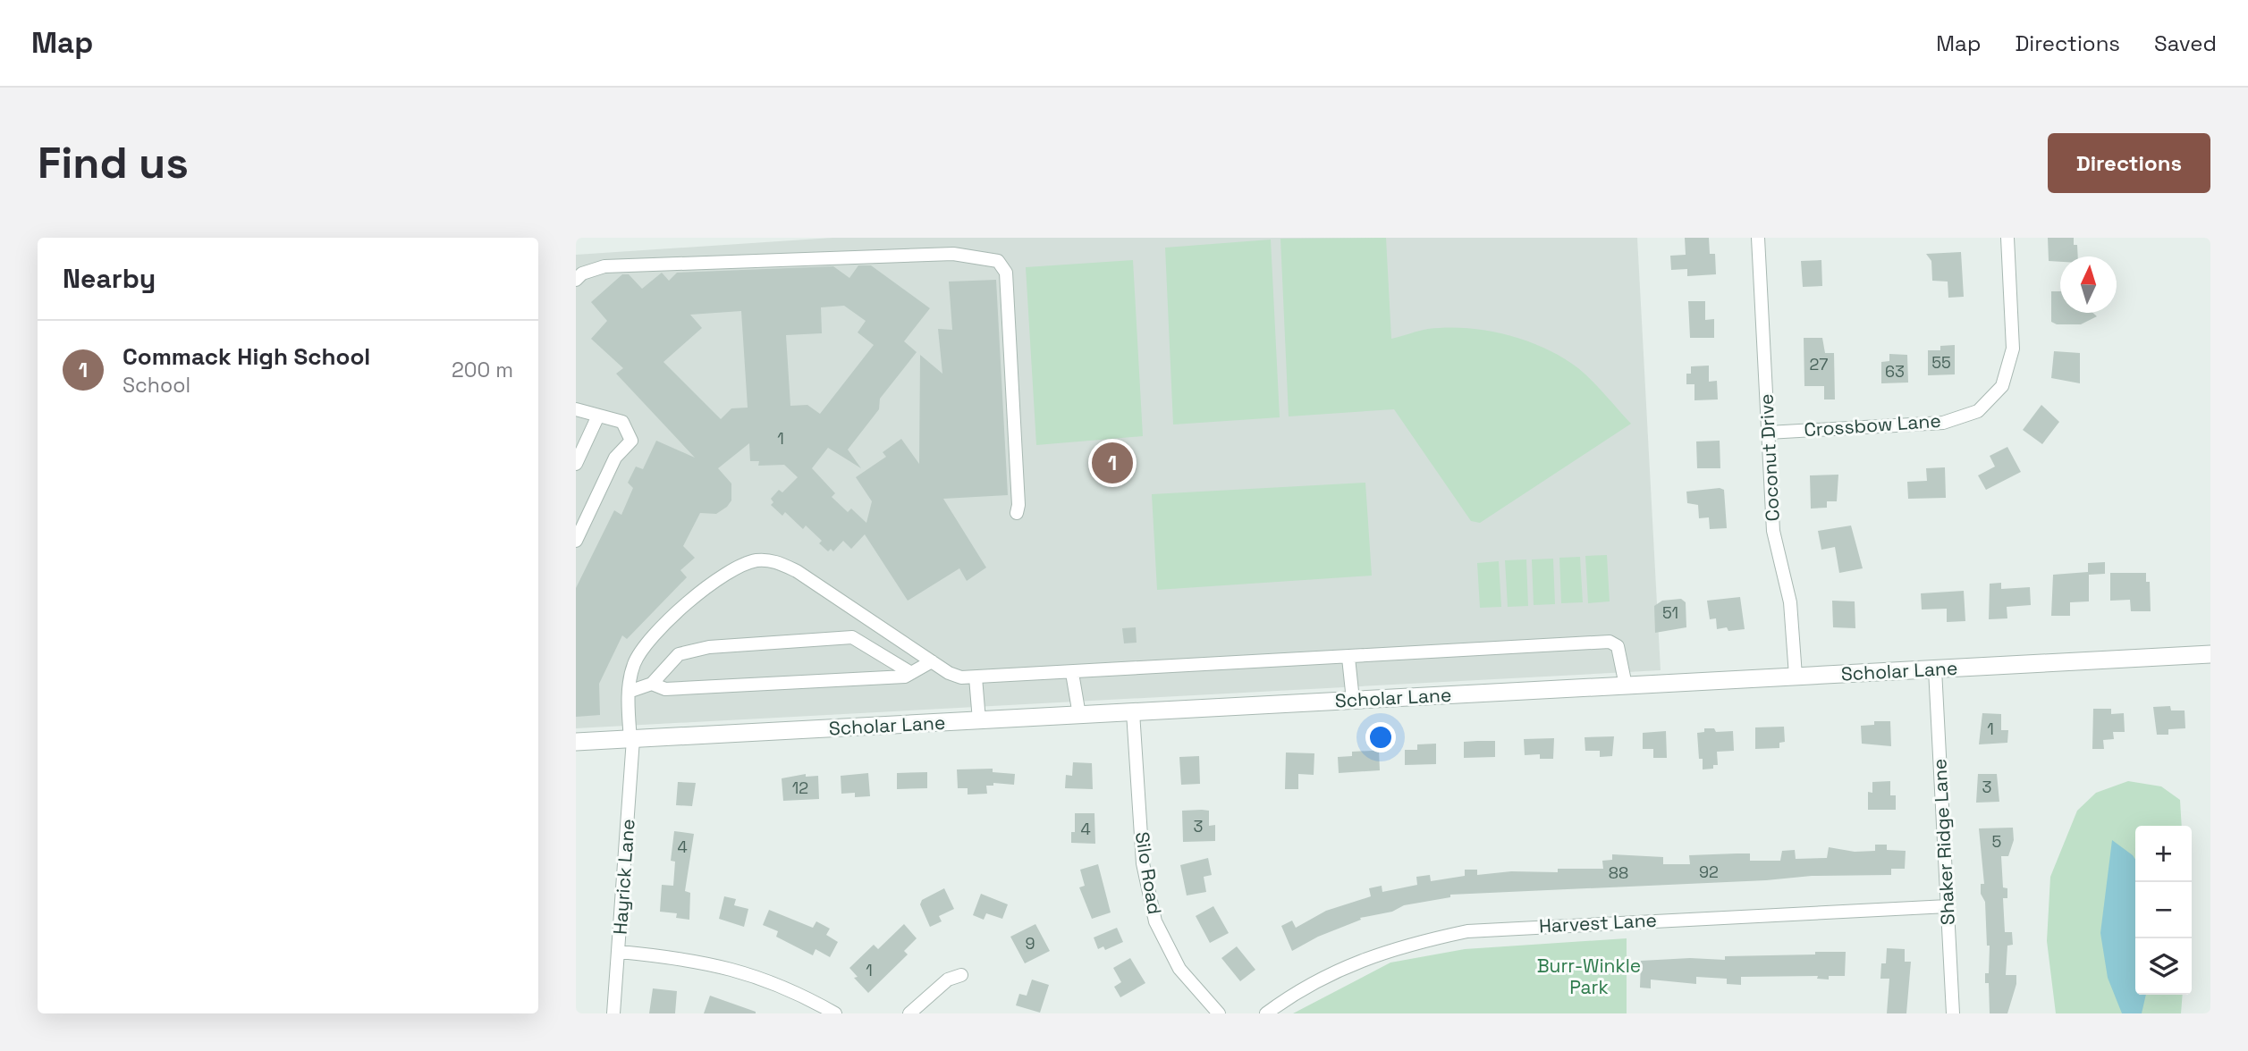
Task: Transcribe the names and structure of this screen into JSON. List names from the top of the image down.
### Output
{
  "streets": {
    "street": [
      "Crossbow Lane",
      "Coconut Drive",
      "Scholar Lane",
      "Shaker Ridge Lane",
      "Silo Road",
      "Hayrick Lane",
      "Harvest Lane"
    ]
  },
  "crossings": [
    ["Crossbow Lane", "Coconut Drive"],
    ["Coconut Drive", "Scholar Lane"],
    ["Scholar Lane", "Shaker Ridge Lane"],
    ["Scholar Lane", "Silo Road"],
    ["Scholar Lane", "Hayrick Lane"],
    ["Shaker Ridge Lane", "Harvest Lane"]
  ],
  "parks": ["Burr-Winkle Park"],
  "house_numbers": [
    "55",
    "27",
    "63",
    "1",
    "51",
    "1",
    "3",
    "12",
    "3",
    "4",
    "5",
    "4",
    "92",
    "88",
    "9",
    "1"
  ],
  "north": "top",
  "page": {
    "header": "Map",
    "nav": ["Map", "Directions", "Saved"],
    "buttons": "Directions",
    "title": "Find us",
    "heading": "Nearby",
    "list": [
      {
        "mark": "1",
        "name": "Commack High School",
        "note": "School",
        "value": "200 m"
      }
    ],
    "pins": "1",
    "map_buttons": ["+", "−"]
  }
}
